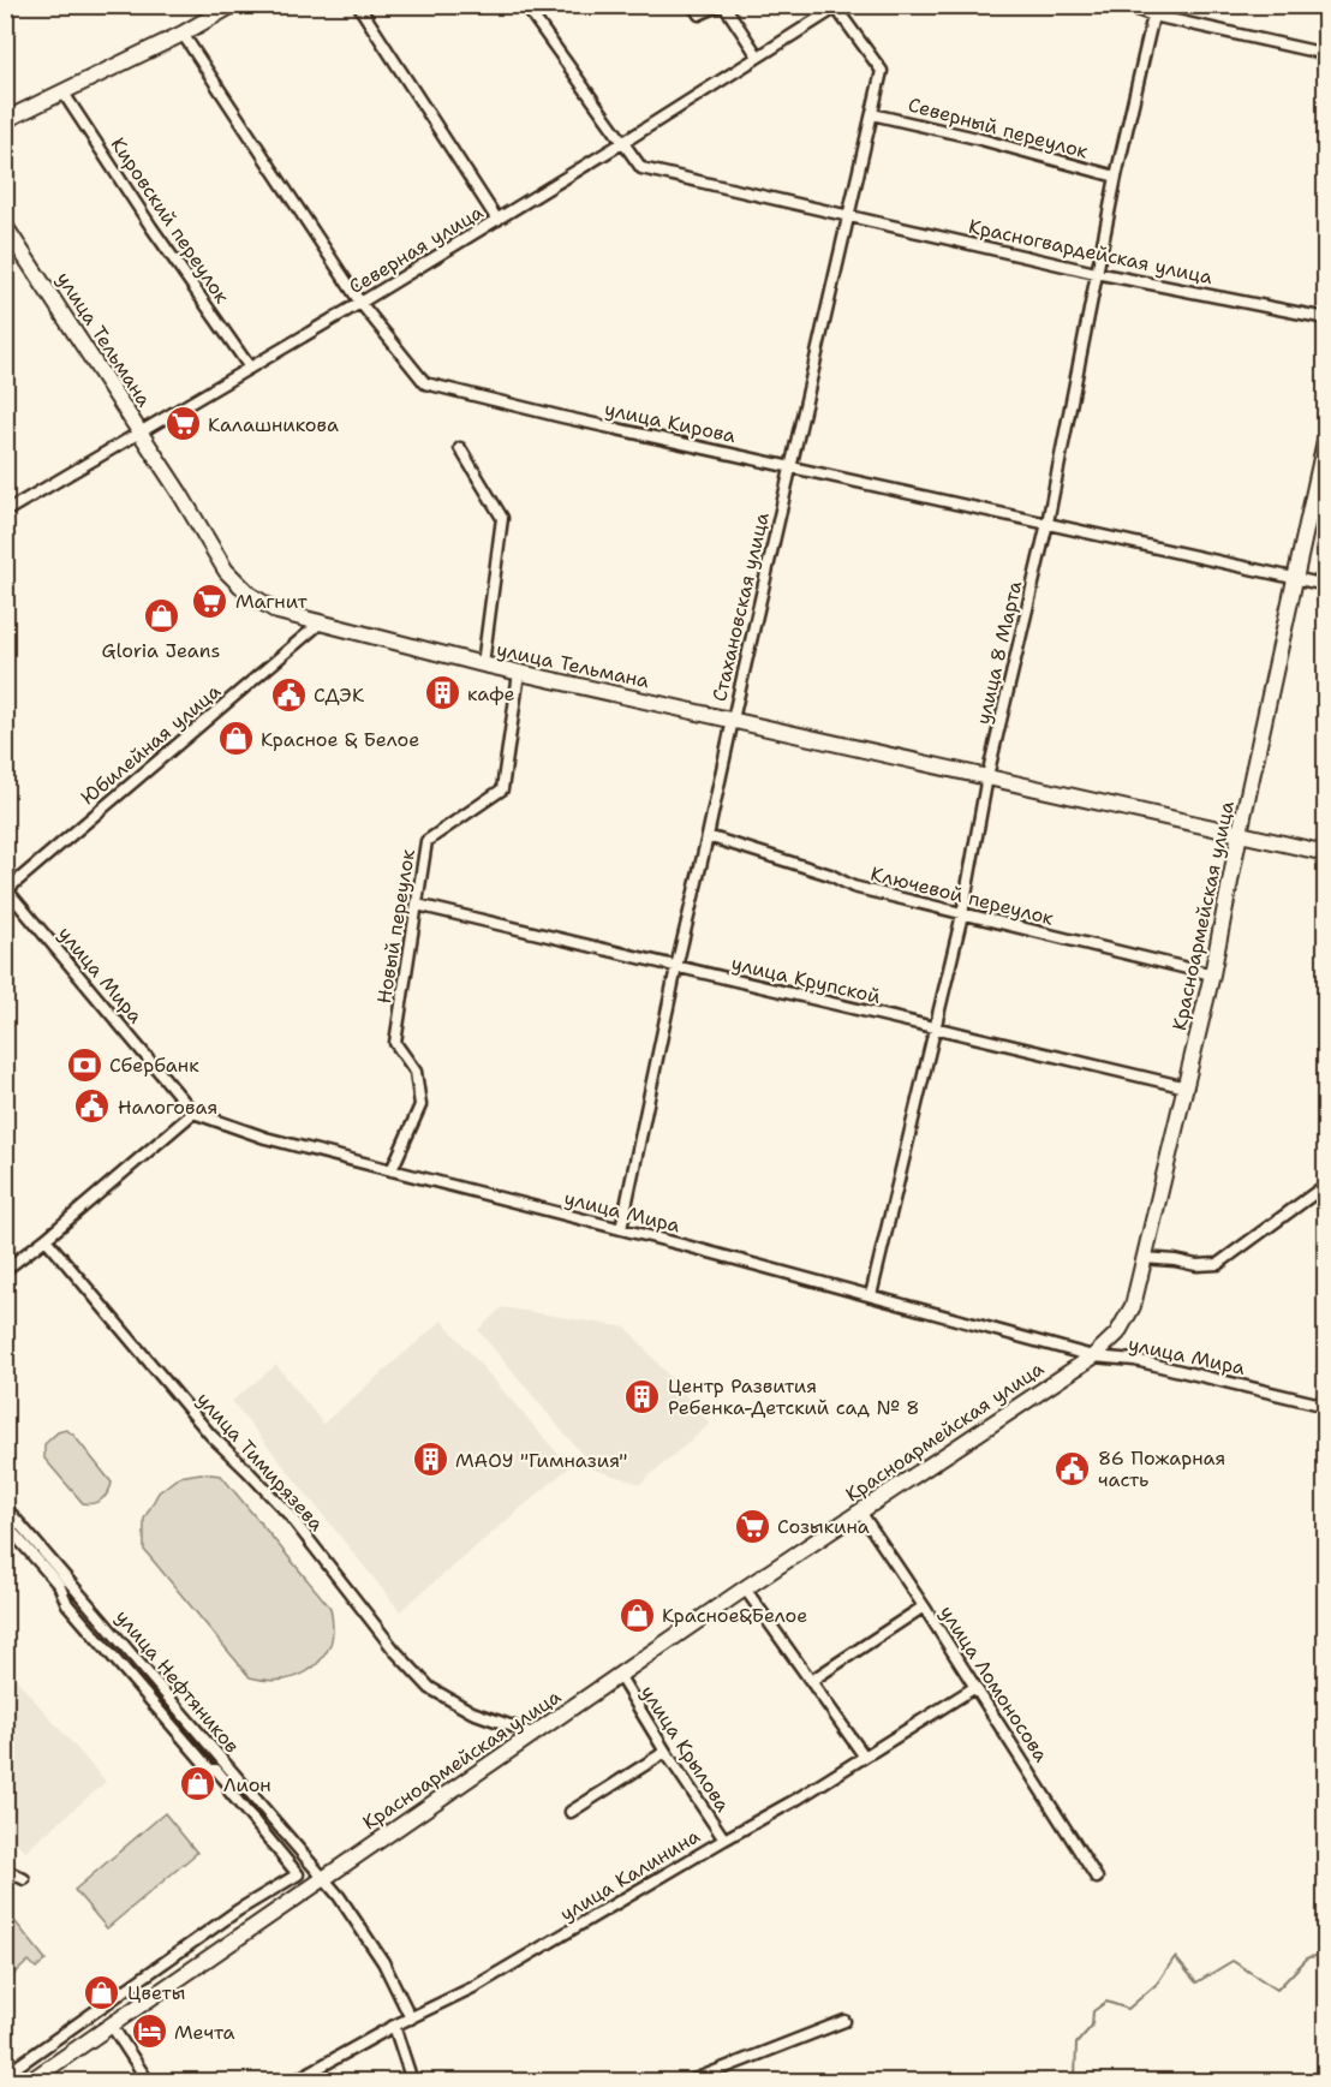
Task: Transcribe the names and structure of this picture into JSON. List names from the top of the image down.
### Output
{
  "streets": {
    "street": [
      "Северный переулок",
      "Кировский переулок",
      "Северная улица",
      "Красногвардейская улица",
      "улица Тельмана",
      "улица Кирова",
      "Стахановская улица",
      "улица 8 Марта",
      "Юбилейная улица",
      "Ключевой переулок",
      "Красноармейская улица",
      "Новый переулок",
      "улица Мира",
      "улица Крупской",
      "улица Тимирязева",
      "улица Нефтяников",
      "улица Ломоносова",
      "улица Крылова",
      "улица Калинина"
    ]
  },
  "crossings": [
    ["Северный переулок", "Стахановская улица"],
    ["Северный переулок", "улица 8 Марта"],
    ["Кировский переулок", "Северная улица"],
    ["Северная улица", "Красногвардейская улица"],
    ["Северная улица", "улица Тельмана"],
    ["Северная улица", "улица Кирова"],
    ["Северная улица", "Стахановская улица"],
    ["Красногвардейская улица", "Стахановская улица"],
    ["Красногвардейская улица", "улица 8 Марта"],
    ["улица Тельмана", "Стахановская улица"],
    ["улица Тельмана", "улица 8 Марта"],
    ["улица Тельмана", "Юбилейная улица"],
    ["улица Тельмана", "Красноармейская улица"],
    ["улица Тельмана", "Новый переулок"],
    ["улица Кирова", "Стахановская улица"],
    ["улица Кирова", "улица 8 Марта"],
    ["улица Кирова", "Красноармейская улица"],
    ["Стахановская улица", "Ключевой переулок"],
    ["Стахановская улица", "улица Мира"],
    ["Стахановская улица", "улица Крупской"],
    ["улица 8 Марта", "Ключевой переулок"],
    ["улица 8 Марта", "улица Мира"],
    ["улица 8 Марта", "улица Крупской"],
    ["Юбилейная улица", "улица Мира"],
    ["Ключевой переулок", "Красноармейская улица"],
    ["Красноармейская улица", "улица Мира"],
    ["Красноармейская улица", "улица Крупской"],
    ["Красноармейская улица", "улица Тимирязева"],
    ["Красноармейская улица", "улица Нефтяников"],
    ["Красноармейская улица", "улица Ломоносова"],
    ["Красноармейская улица", "улица Крылова"],
    ["Новый переулок", "улица Мира"],
    ["Новый переулок", "улица Крупской"],
    ["улица Нефтяников", "улица Калинина"],
    ["улица Ломоносова", "улица Калинина"],
    ["улица Крылова", "улица Калинина"]
  ],
  "places": {
    "supermarket": ["Калашникова", "Магнит", "Созыкина"],
    "shop": [
      "Gloria Jeans",
      "Красное & Белое",
      "Красное&Белое",
      "Лион",
      "Цветы"
    ],
    "building": ["кафе", "Центр Развития Ребенка-Детский сад № 8", "МАОУ \"Гимназия\""],
    "public building": ["СДЭК", "Налоговая", "86 Пожарная часть"],
    "bank": ["Сбербанк"],
    "hotel": ["Мечта"]
  }
}
